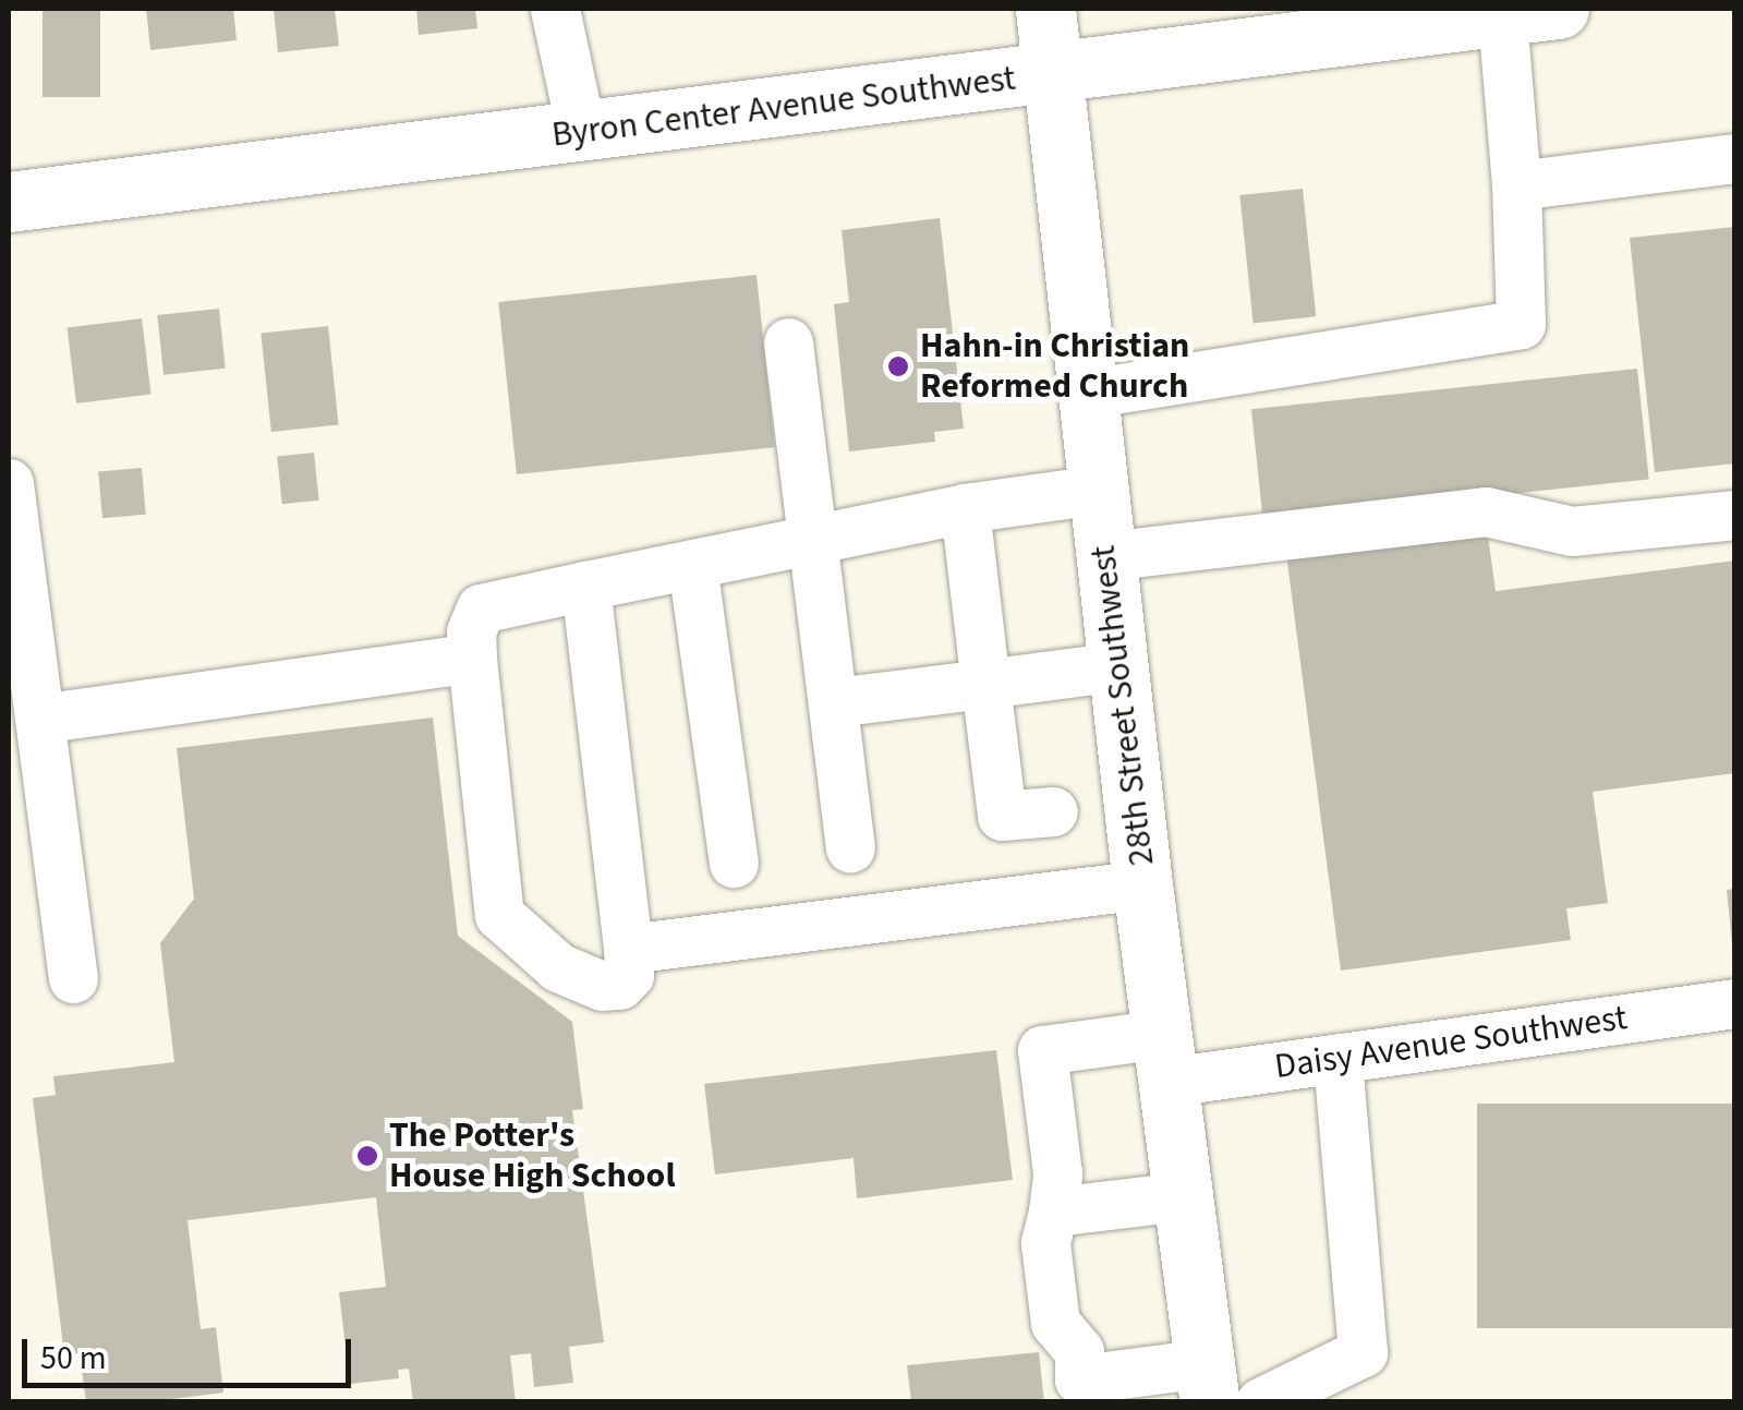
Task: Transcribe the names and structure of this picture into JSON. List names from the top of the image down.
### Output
{
  "streets": {
    "main road": ["Byron Center Avenue Southwest", "28th Street Southwest"],
    "street": ["Daisy Avenue Southwest"]
  },
  "crossings": [
    ["Byron Center Avenue Southwest", "28th Street Southwest"],
    ["28th Street Southwest", "Daisy Avenue Southwest"]
  ],
  "places": ["Hahn-in Christian Reformed Church", "The Potter's House High School"],
  "scale_bar": "50 m"
}
